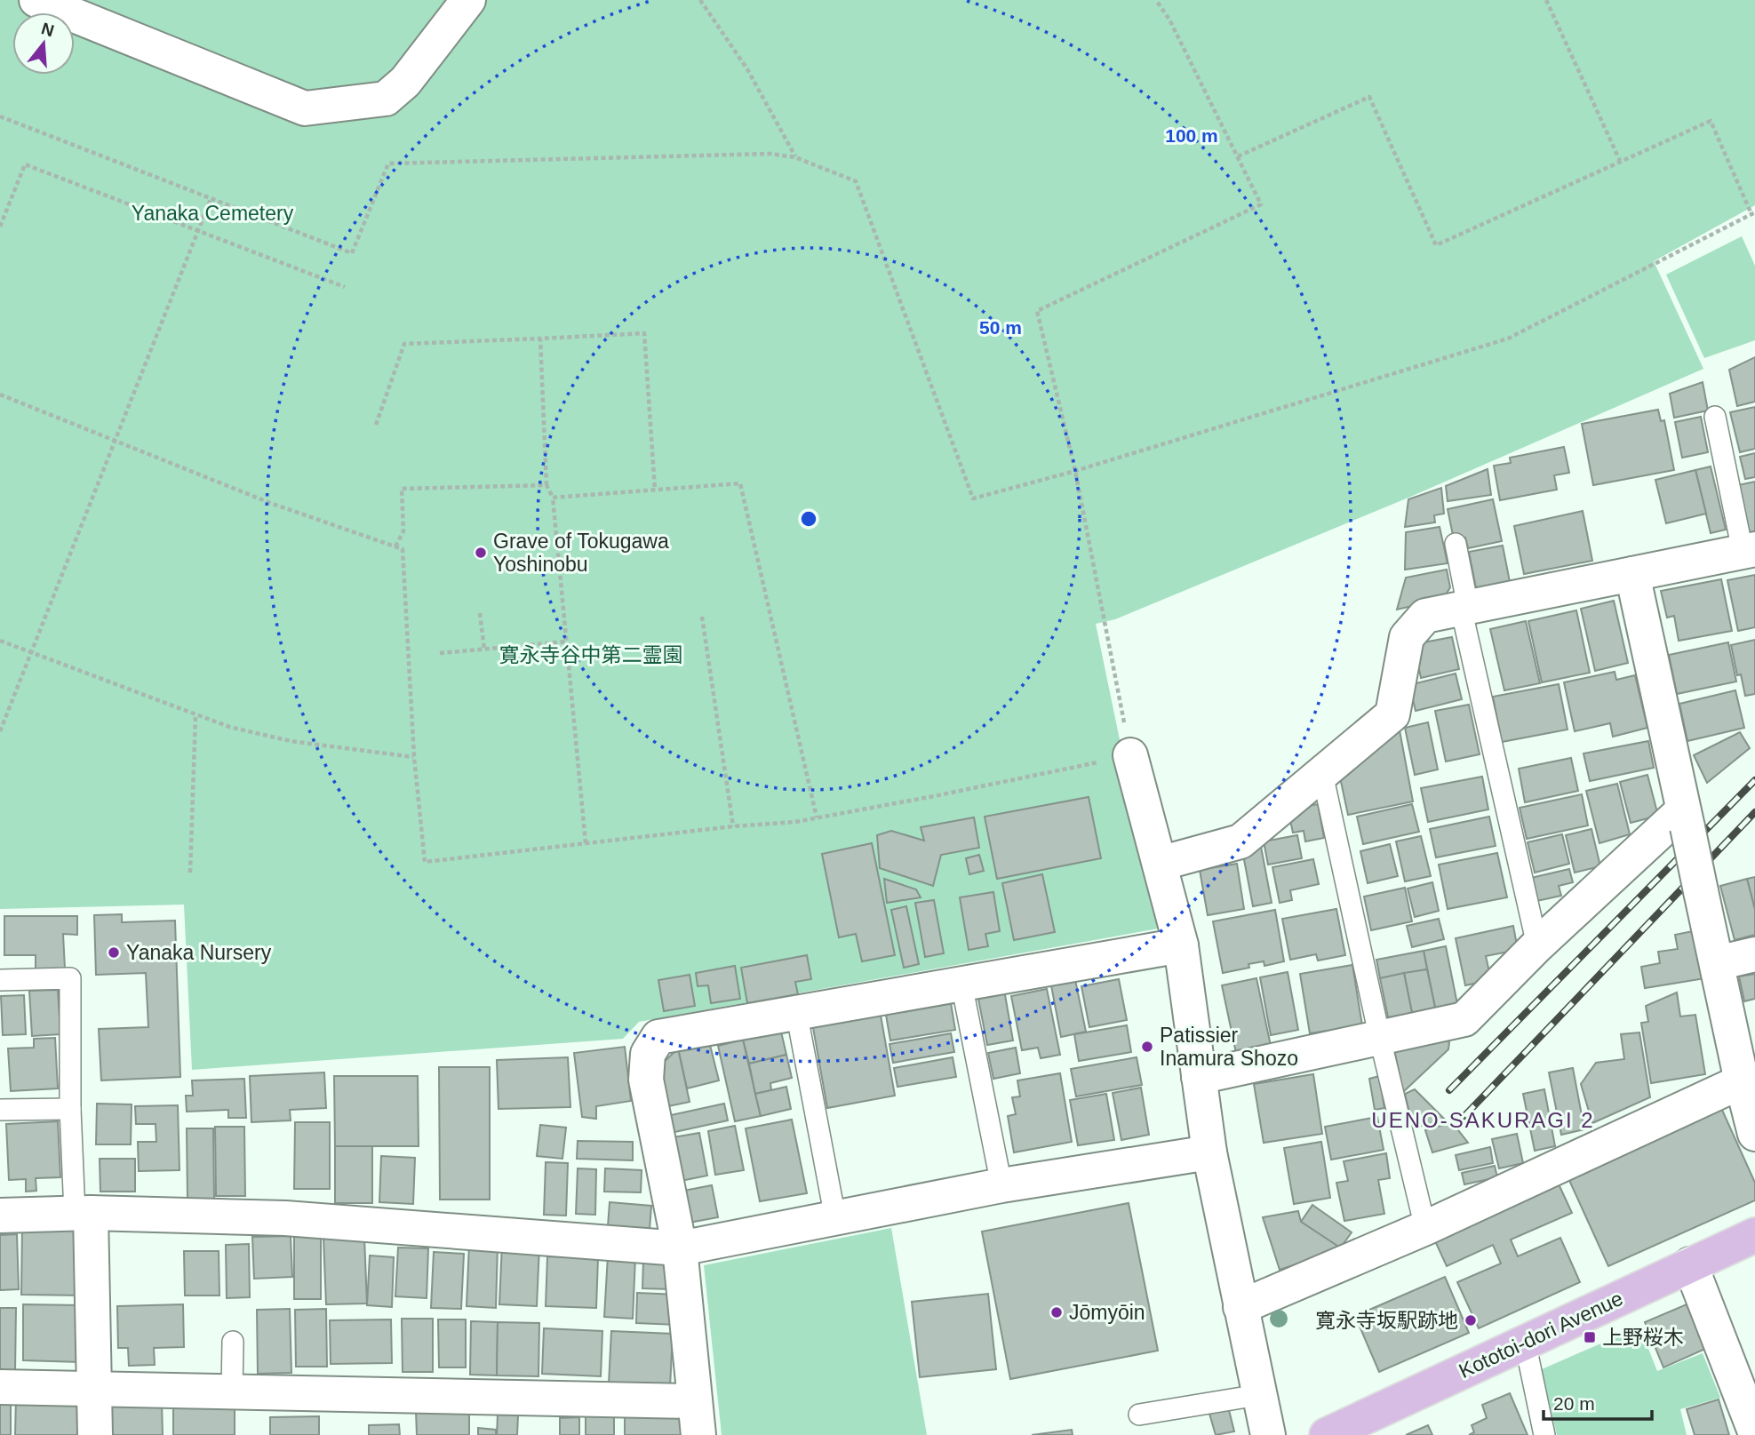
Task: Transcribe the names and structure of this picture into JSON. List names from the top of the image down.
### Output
{
  "streets": {
    "main road": ["Kototoi-dori Avenue"]
  },
  "districts": ["UENO-SAKURAGI 2"],
  "parks": ["Yanaka Cemetery", "寛永寺谷中第二霊園"],
  "places": {
    "other": [
      "Grave of Tokugawa Yoshinobu",
      "Yanaka Nursery",
      "Patissier Inamura Shozo",
      "Jōmyōin",
      "寛永寺坂駅跡地"
    ],
    "transit": ["上野桜木"]
  },
  "scale_bar": "20 m",
  "north": "top",
  "rings": ["100 m", "50 m"]
}
